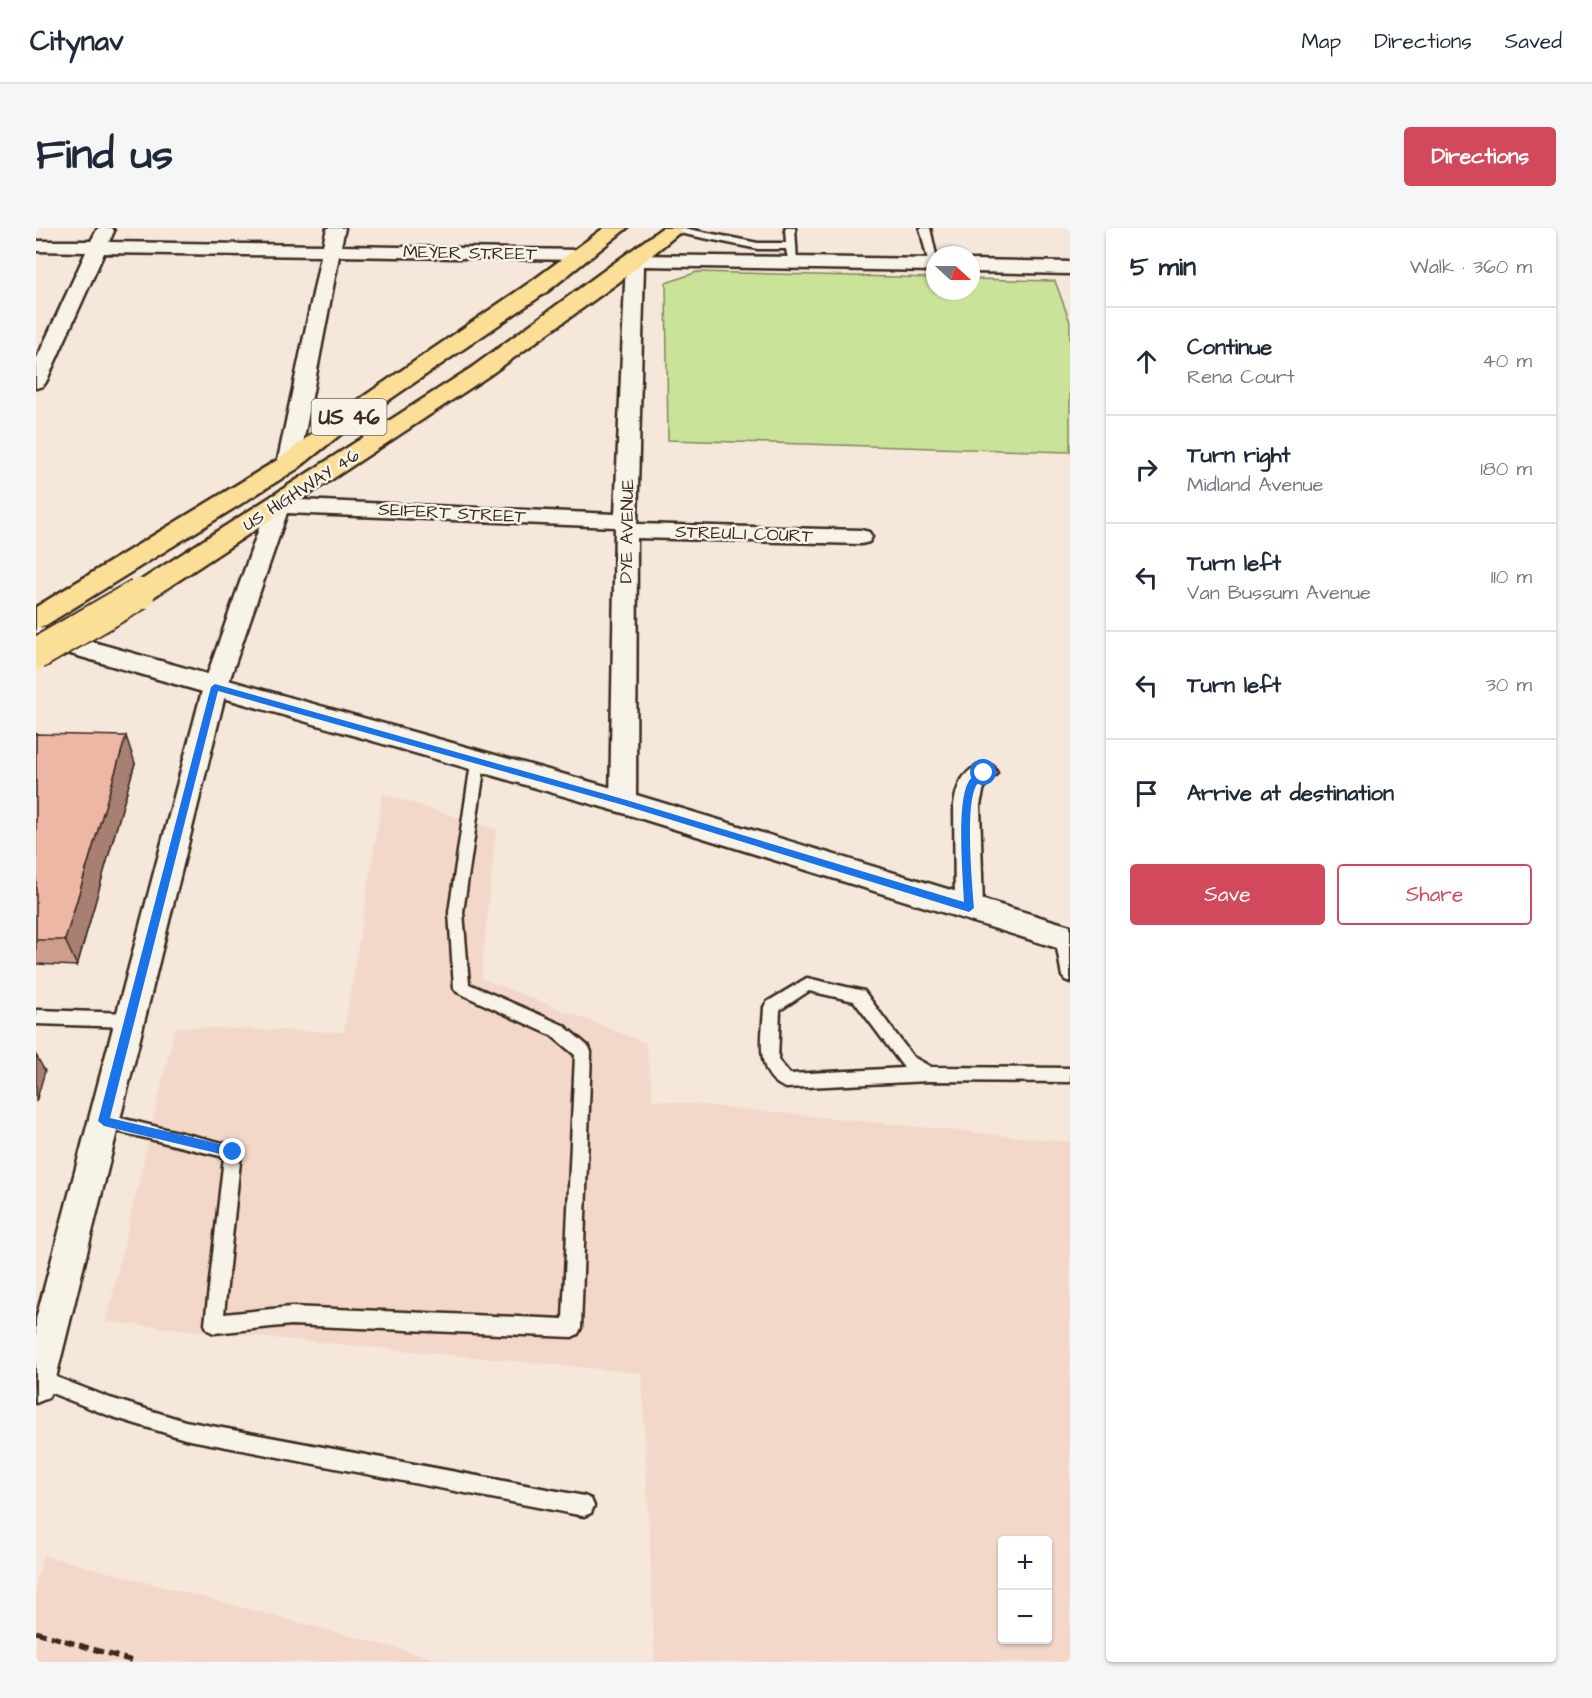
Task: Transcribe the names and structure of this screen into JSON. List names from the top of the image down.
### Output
{
  "streets": {
    "highway": ["US 46", "US HIGHWAY 46"],
    "street": [
      "MEYER STREET",
      "SEIFERT STREET",
      "DYE AVENUE",
      "STREULI COURT"
    ]
  },
  "crossings": [
    ["MEYER STREET", "US HIGHWAY 46"],
    ["US HIGHWAY 46", "SEIFERT STREET"],
    ["US HIGHWAY 46", "DYE AVENUE"],
    ["SEIFERT STREET", "DYE AVENUE"],
    ["SEIFERT STREET", "STREULI COURT"],
    ["DYE AVENUE", "STREULI COURT"]
  ],
  "north": "right",
  "page": {
    "header": "Citynav",
    "nav": ["Map", "Directions", "Saved"],
    "title": "Find us",
    "buttons": [
      "Directions",
      ["Save", "Share"]
    ],
    "heading": ["5 min", "Walk · 360 m"],
    "list": [
      ["Continue", "Rena Court", "40 m"],
      ["Turn right", "Midland Avenue", "180 m"],
      ["Turn left", "Van Bussum Avenue", "110 m"],
      ["Turn left", "30 m"],
      "Arrive at destination"
    ],
    "map_buttons": ["+", "−"]
  }
}
